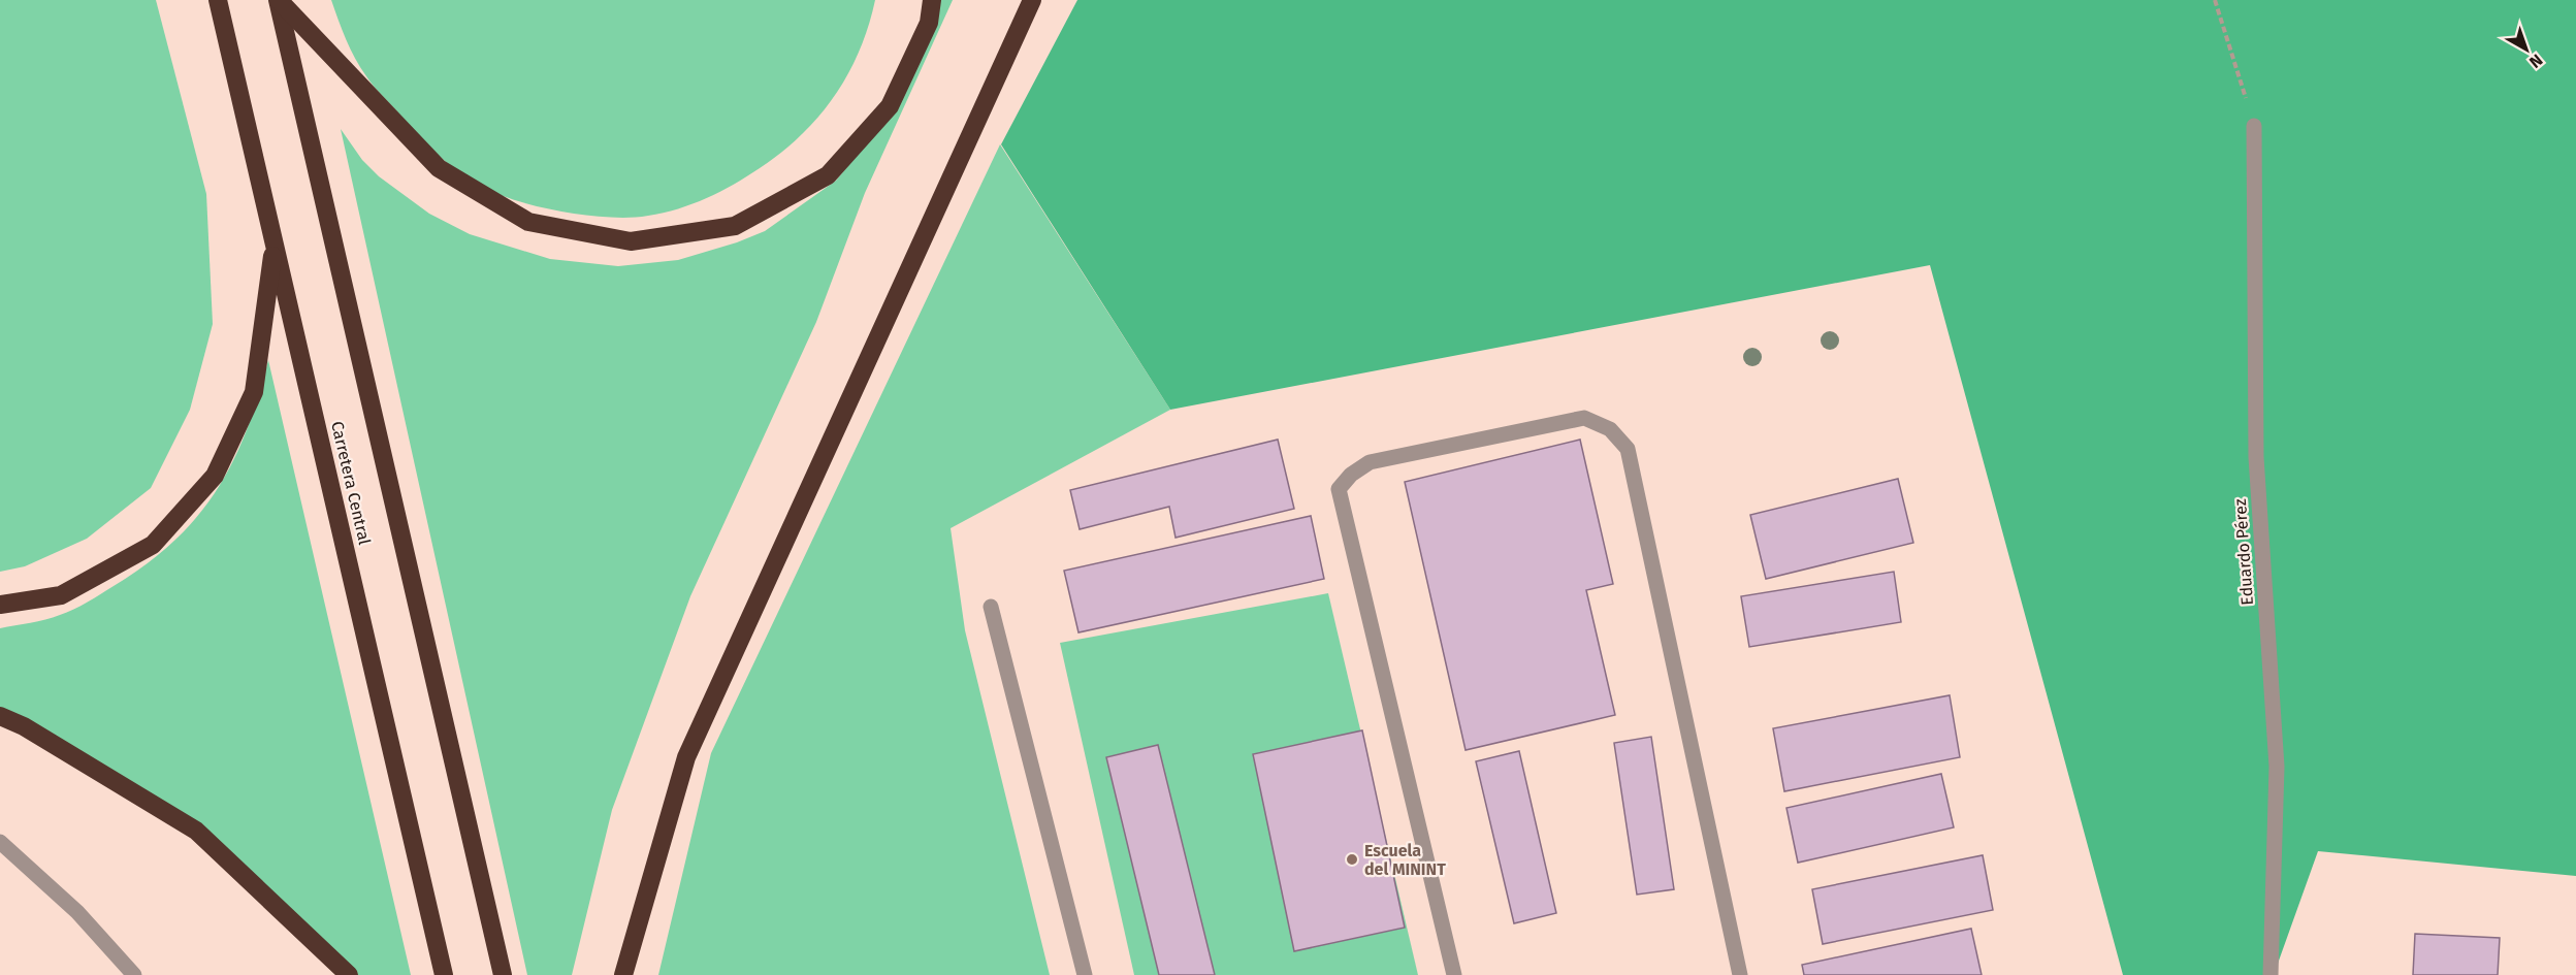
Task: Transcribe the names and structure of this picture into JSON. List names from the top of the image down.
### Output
{
  "streets": {
    "highway": ["Carretera Central"],
    "street": ["Eduardo Pérez"]
  },
  "places": ["Escuela del MININT"],
  "north": "bottom right"
}
